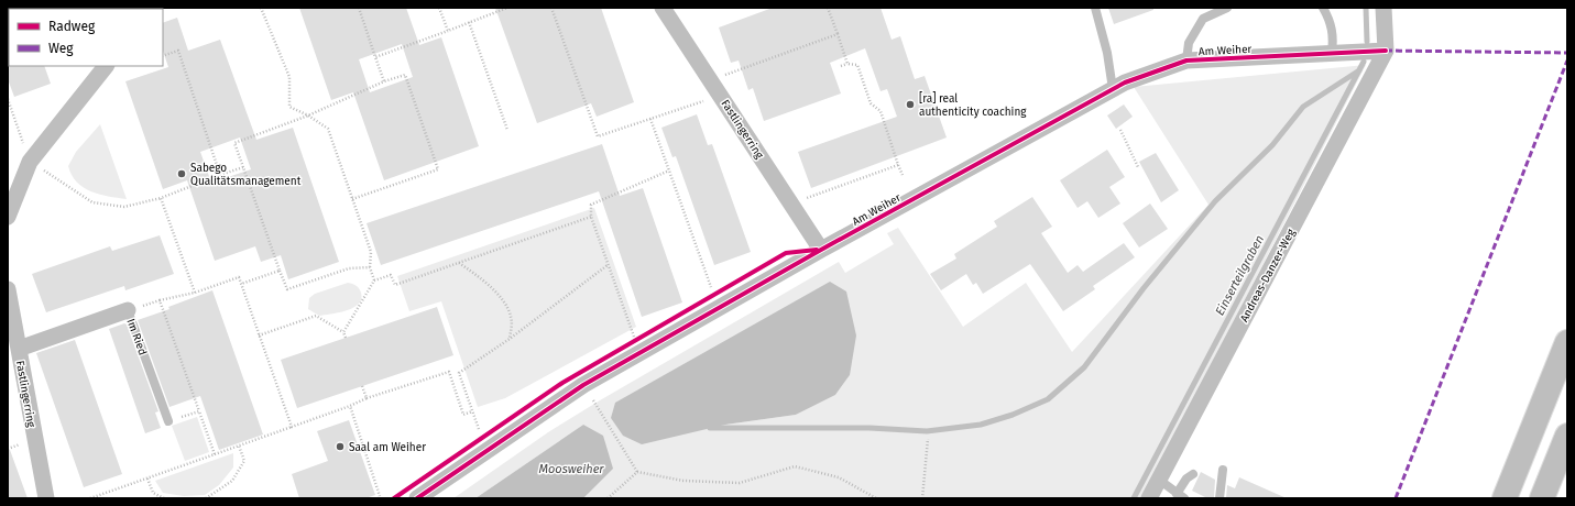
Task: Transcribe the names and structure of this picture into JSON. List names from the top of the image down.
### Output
{
  "streets": {
    "street": [
      "Am Weiher",
      "Fastlingerring",
      "Andreas-Danzer-Weg",
      "Im Ried"
    ]
  },
  "crossings": [
    ["Am Weiher", "Fastlingerring"],
    ["Am Weiher", "Andreas-Danzer-Weg"],
    ["Fastlingerring", "Im Ried"]
  ],
  "water": ["Einserteilgraben", "Moosweiher"],
  "places": ["[ra] real authenticity coaching", "Sabego Qualitätsmanagement", "Saal am Weiher"],
  "legend": ["Radweg", "Weg"]
}
